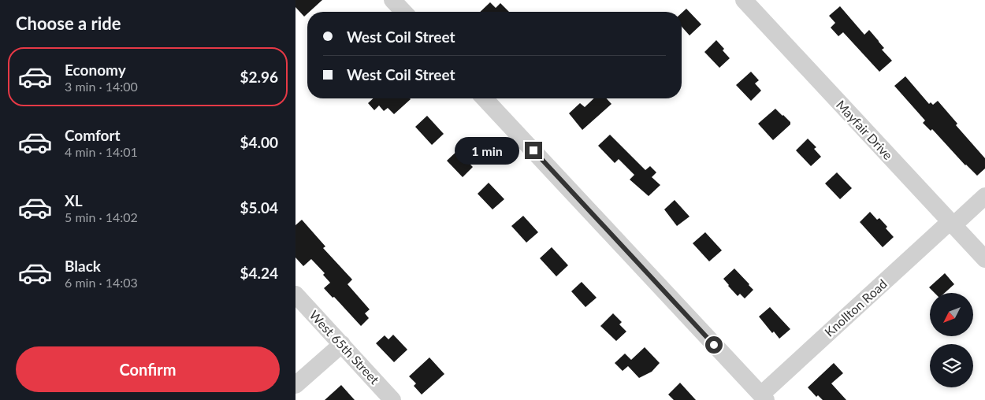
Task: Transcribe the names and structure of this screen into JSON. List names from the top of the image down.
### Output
{
  "streets": {
    "street": ["Mayfair Drive", "Knollton Road", "West 65th Street"]
  },
  "crossings": [
    ["Mayfair Drive", "Knollton Road"]
  ],
  "north": "bottom left",
  "page": {
    "heading": "Choose a ride",
    "banner": ["West Coil Street", "West Coil Street"],
    "list": [
      {
        "name": "Economy",
        "note": "3 min · 14:00",
        "value": "$2.96"
      },
      {
        "name": "Comfort",
        "note": "4 min · 14:01",
        "value": "$4.00"
      },
      {
        "name": "XL",
        "note": "5 min · 14:02",
        "value": "$5.04"
      },
      {
        "name": "Black",
        "note": "6 min · 14:03",
        "value": "$4.24"
      }
    ],
    "bubble": "1 min",
    "buttons": "Confirm"
  }
}
